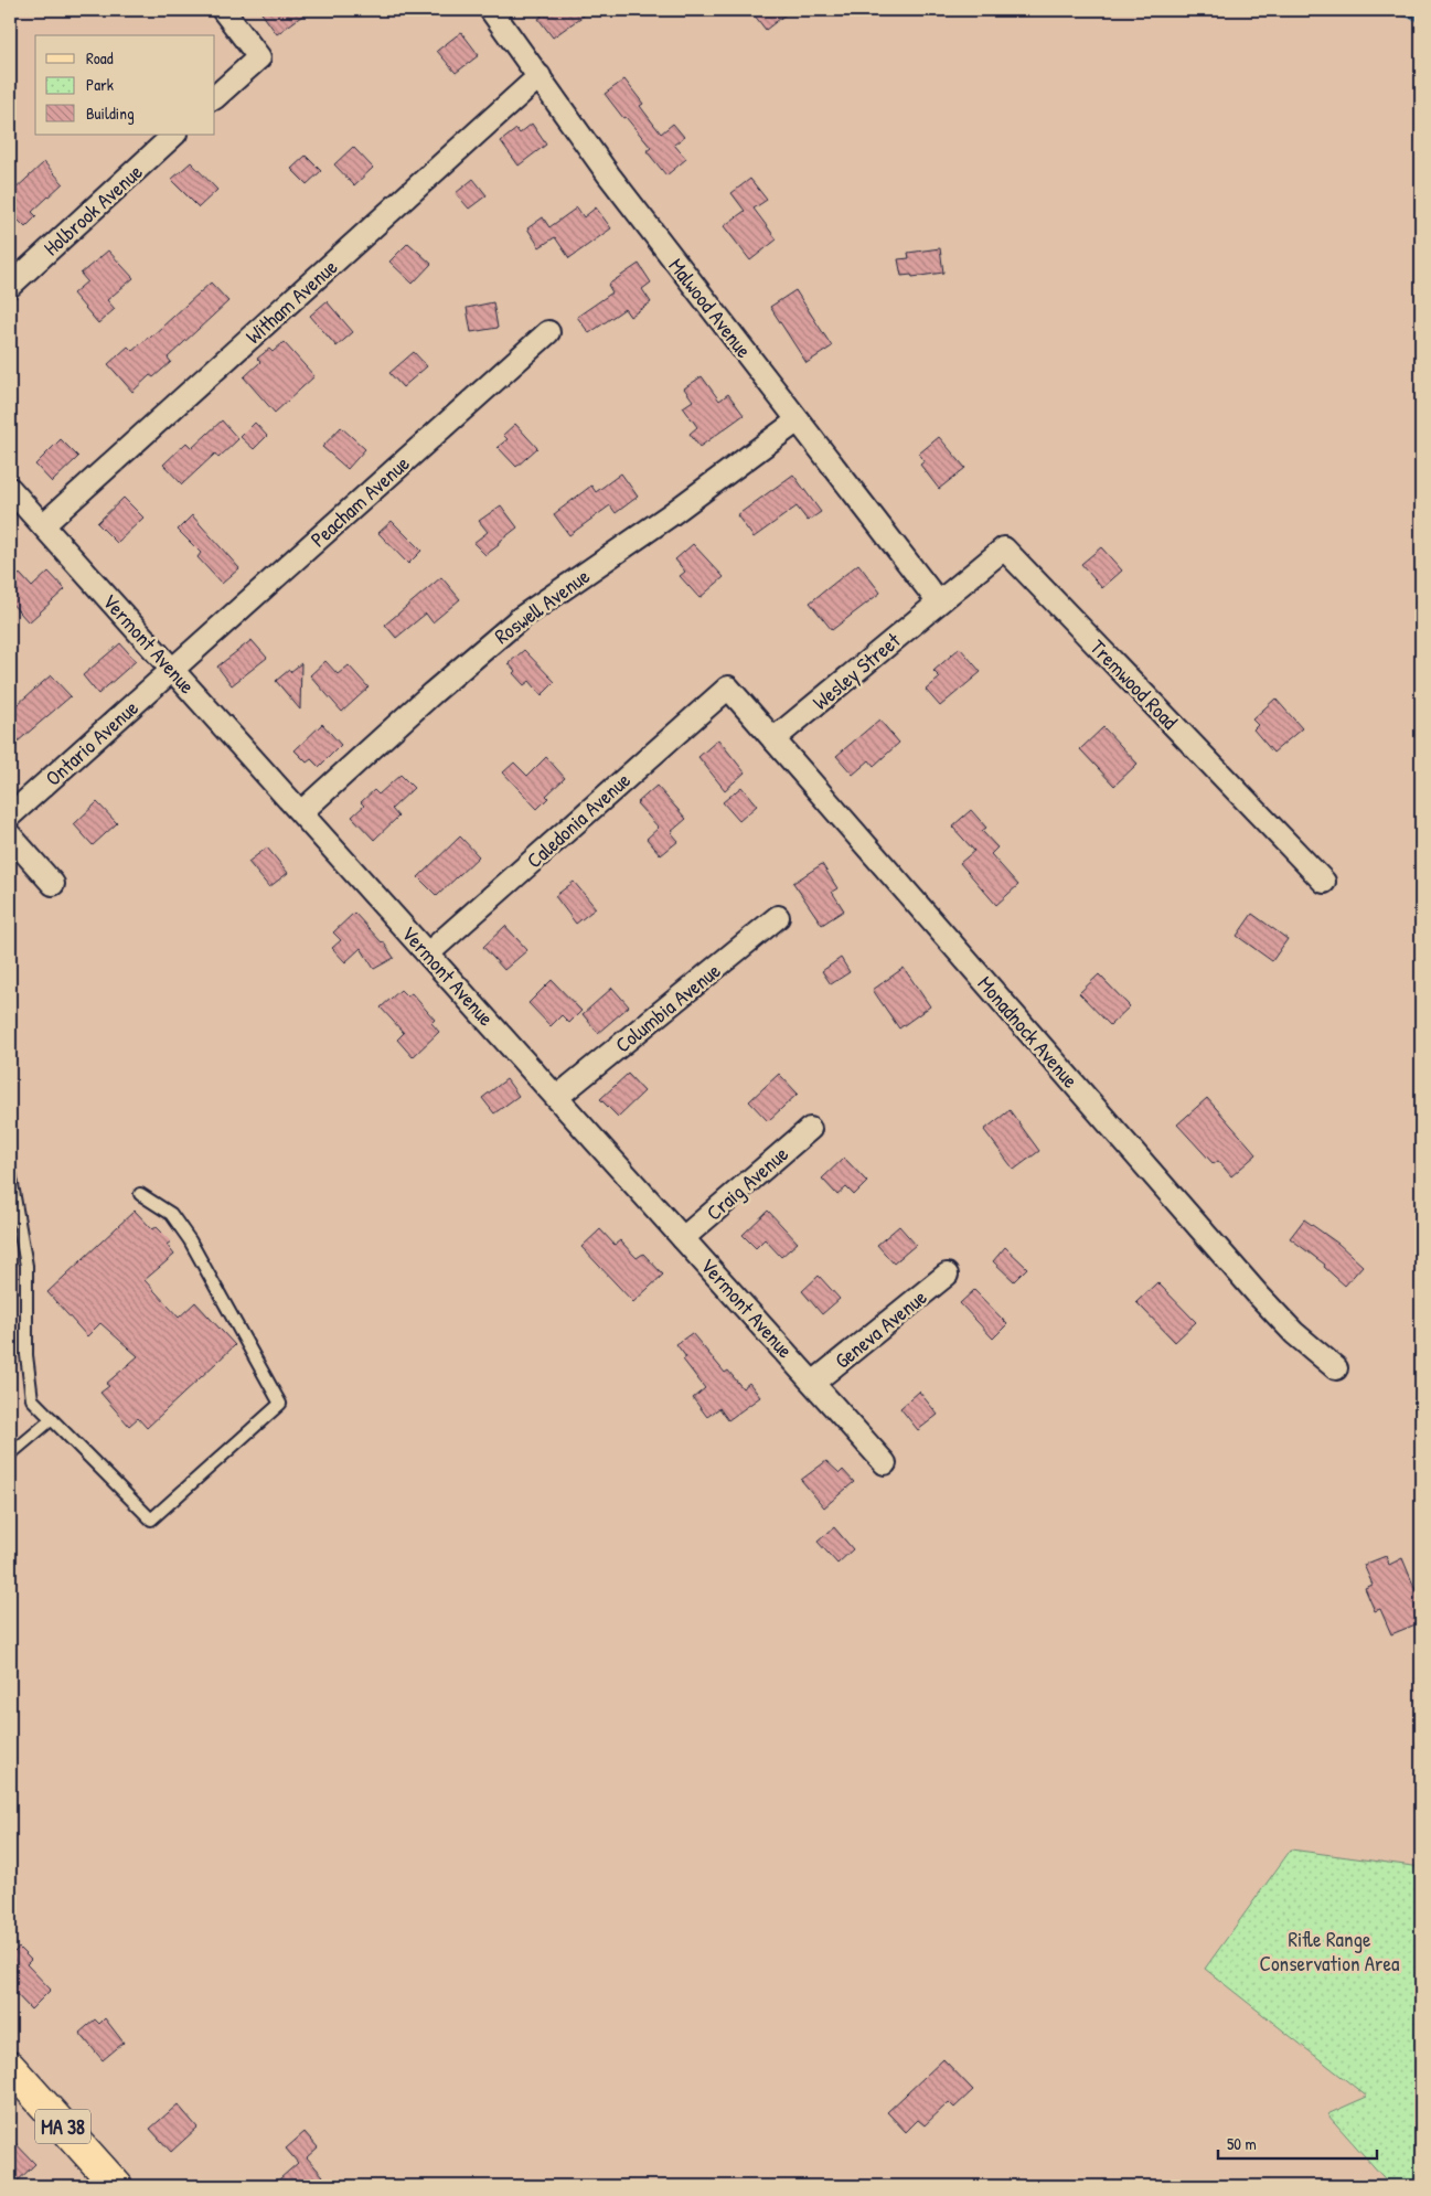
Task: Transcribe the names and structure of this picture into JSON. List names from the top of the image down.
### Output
{
  "streets": {
    "main road": ["MA 38"],
    "street": [
      "Holbrook Avenue",
      "Witham Avenue",
      "Malwood Avenue",
      "Peacham Avenue",
      "Roswell Avenue",
      "Vermont Avenue",
      "Wesley Street",
      "Tremwood Road",
      "Ontario Avenue",
      "Caledonia Avenue",
      "Columbia Avenue",
      "Monadnock Avenue",
      "Craig Avenue",
      "Geneva Avenue"
    ]
  },
  "crossings": [
    ["Witham Avenue", "Malwood Avenue"],
    ["Witham Avenue", "Vermont Avenue"],
    ["Malwood Avenue", "Roswell Avenue"],
    ["Malwood Avenue", "Wesley Street"],
    ["Malwood Avenue", "Tremwood Road"],
    ["Peacham Avenue", "Vermont Avenue"],
    ["Peacham Avenue", "Ontario Avenue"],
    ["Roswell Avenue", "Vermont Avenue"],
    ["Vermont Avenue", "Ontario Avenue"],
    ["Vermont Avenue", "Caledonia Avenue"],
    ["Vermont Avenue", "Columbia Avenue"],
    ["Vermont Avenue", "Craig Avenue"],
    ["Vermont Avenue", "Geneva Avenue"],
    ["Wesley Street", "Tremwood Road"],
    ["Wesley Street", "Monadnock Avenue"],
    ["Caledonia Avenue", "Monadnock Avenue"]
  ],
  "parks": ["Rifle Range Conservation Area"],
  "legend": ["Road", "Park", "Building"],
  "scale_bar": "50 m"
}
